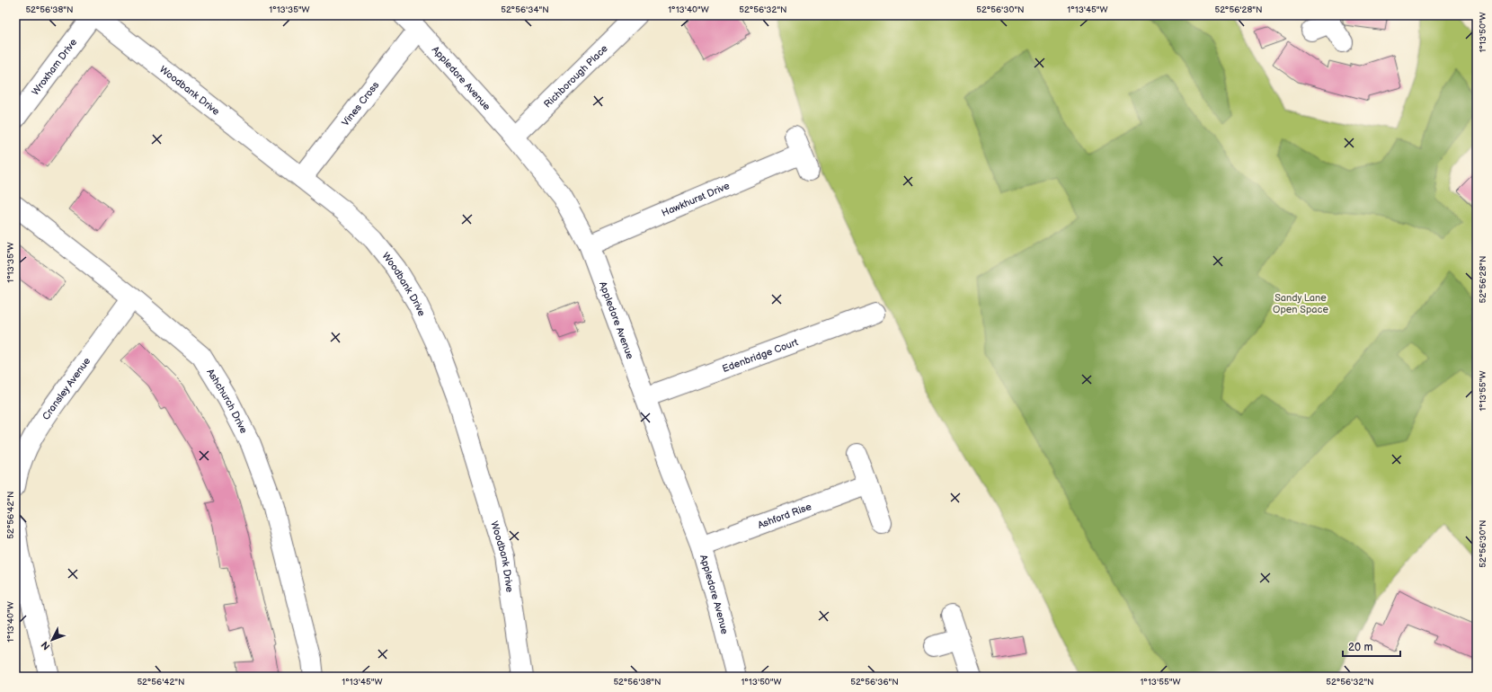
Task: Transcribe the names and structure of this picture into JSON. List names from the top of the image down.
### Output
{
  "streets": {
    "street": [
      "Wroxham Drive",
      "Richborough Place",
      "Appledore Avenue",
      "Woodbank Drive",
      "Vines Cross",
      "Hawkhurst Drive",
      "Edenbridge Court",
      "Cransley Avenue",
      "Ashchurch Drive",
      "Ashford Rise"
    ]
  },
  "crossings": [
    ["Wroxham Drive", "Woodbank Drive"],
    ["Richborough Place", "Appledore Avenue"],
    ["Appledore Avenue", "Vines Cross"],
    ["Appledore Avenue", "Hawkhurst Drive"],
    ["Appledore Avenue", "Edenbridge Court"],
    ["Appledore Avenue", "Ashford Rise"],
    ["Woodbank Drive", "Vines Cross"],
    ["Cransley Avenue", "Ashchurch Drive"]
  ],
  "parks": ["Sandy Lane Open Space"],
  "scale_bar": "20 m",
  "north": "bottom left",
  "coordinates": [
    "52°56'38\"N",
    "1°13'35\"W",
    "52°56'34\"N",
    "1°13'40\"W",
    "52°56'32\"N",
    "52°56'30\"N",
    "1°13'45\"W",
    "52°56'28\"N",
    "1°13'50\"W",
    "1°13'55\"W",
    "52°56'42\"N",
    "52°56'36\"N"
  ]
}
